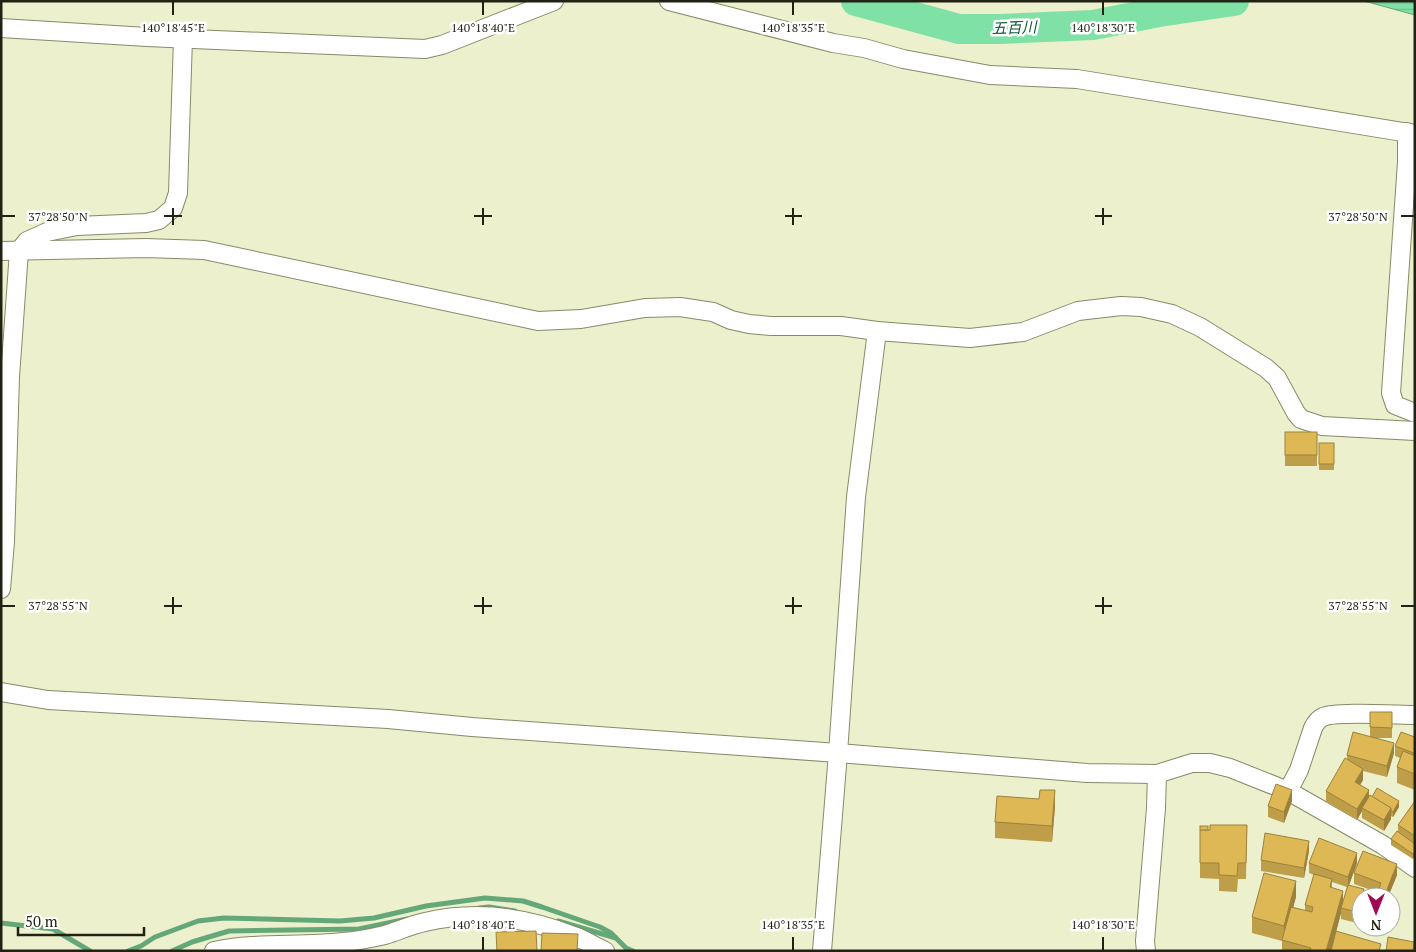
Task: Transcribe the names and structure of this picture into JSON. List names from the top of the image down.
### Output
{
  "water": ["五百川"],
  "scale_bar": "50 m",
  "north": "bottom",
  "coordinates": [
    "140°18'45\"E",
    "140°18'40\"E",
    "140°18'35\"E",
    "140°18'30\"E",
    "37°28'50\"N",
    "37°28'55\"N"
  ]
}
